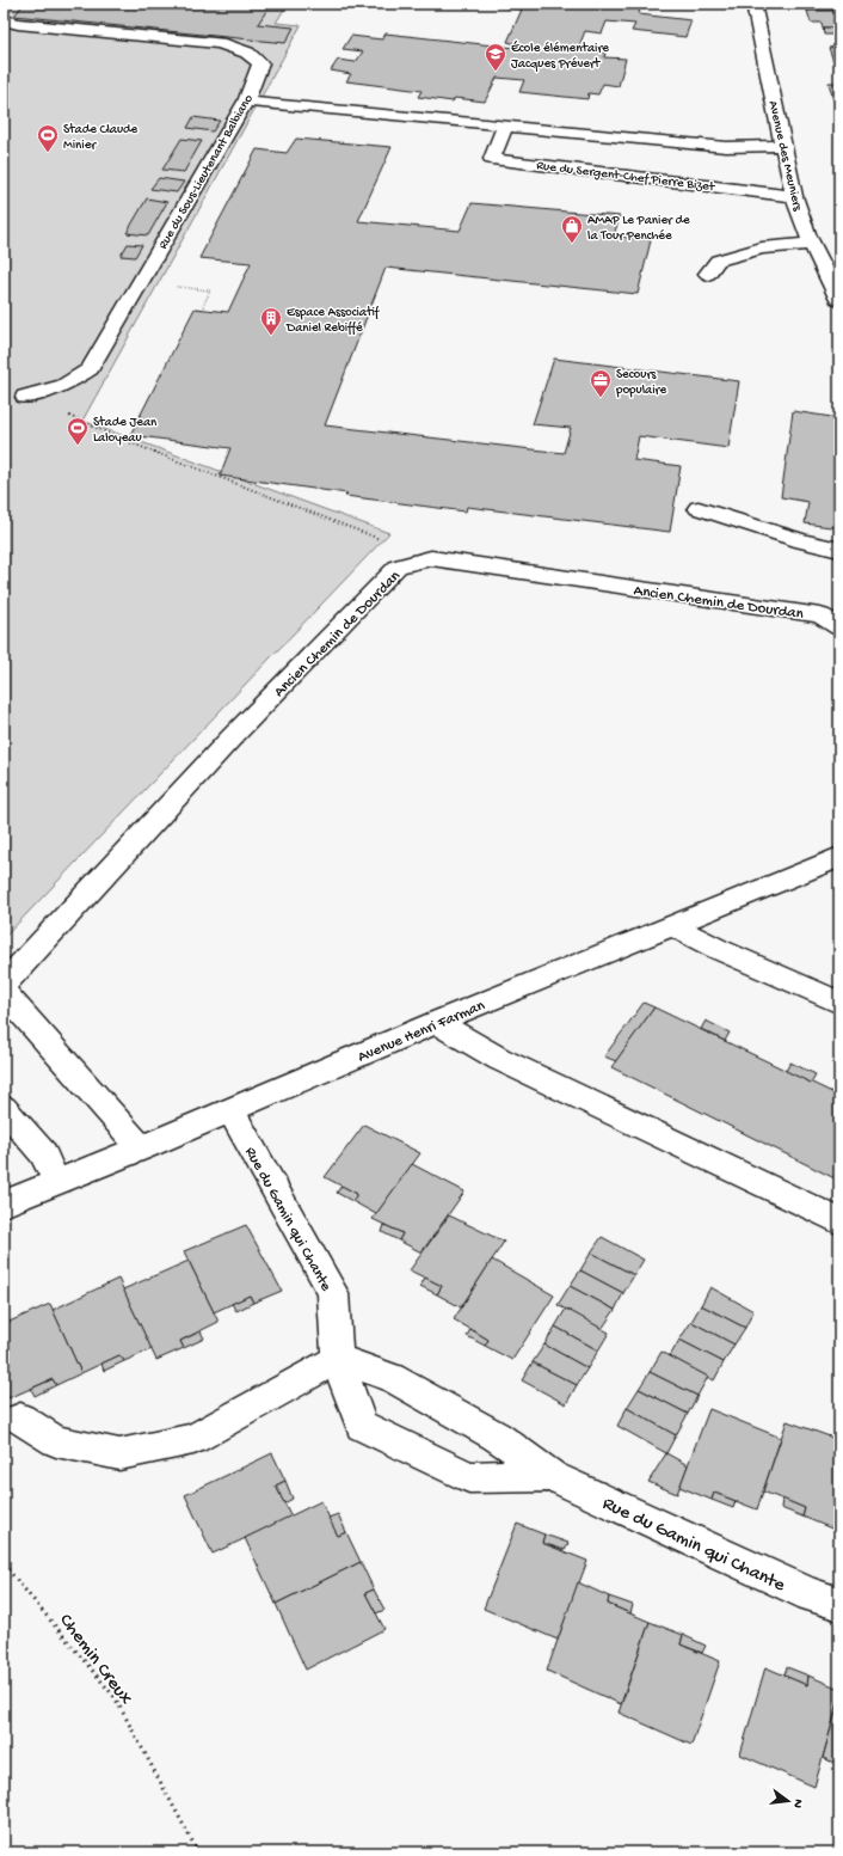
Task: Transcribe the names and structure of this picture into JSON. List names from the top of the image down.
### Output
{
  "streets": {
    "street": [
      "Avenue des Meuniers",
      "Rue du Sous-Lieutenant Balbiano",
      "Rue du Sergent-Chef Pierre Bizet",
      "Ancien Chemin de Dourdan",
      "Avenue Henri Farman",
      "Rue du Gamin qui Chante"
    ],
    "path": ["Chemin Creux"]
  },
  "crossings": [
    ["Avenue des Meuniers", "Rue du Sergent-Chef Pierre Bizet"],
    ["Avenue Henri Farman", "Rue du Gamin qui Chante"]
  ],
  "places": {
    "school or university": ["École élémentaire Jacques Prévert"],
    "sports": ["Stade Claude Minier", "Stade Jean Laloyeau"],
    "shop": ["AMAP Le Panier de la Tour Penchée"],
    "building": ["Espace Associatif Daniel Rebiffé"],
    "office": ["Secours populaire"]
  },
  "north": "right"
}
